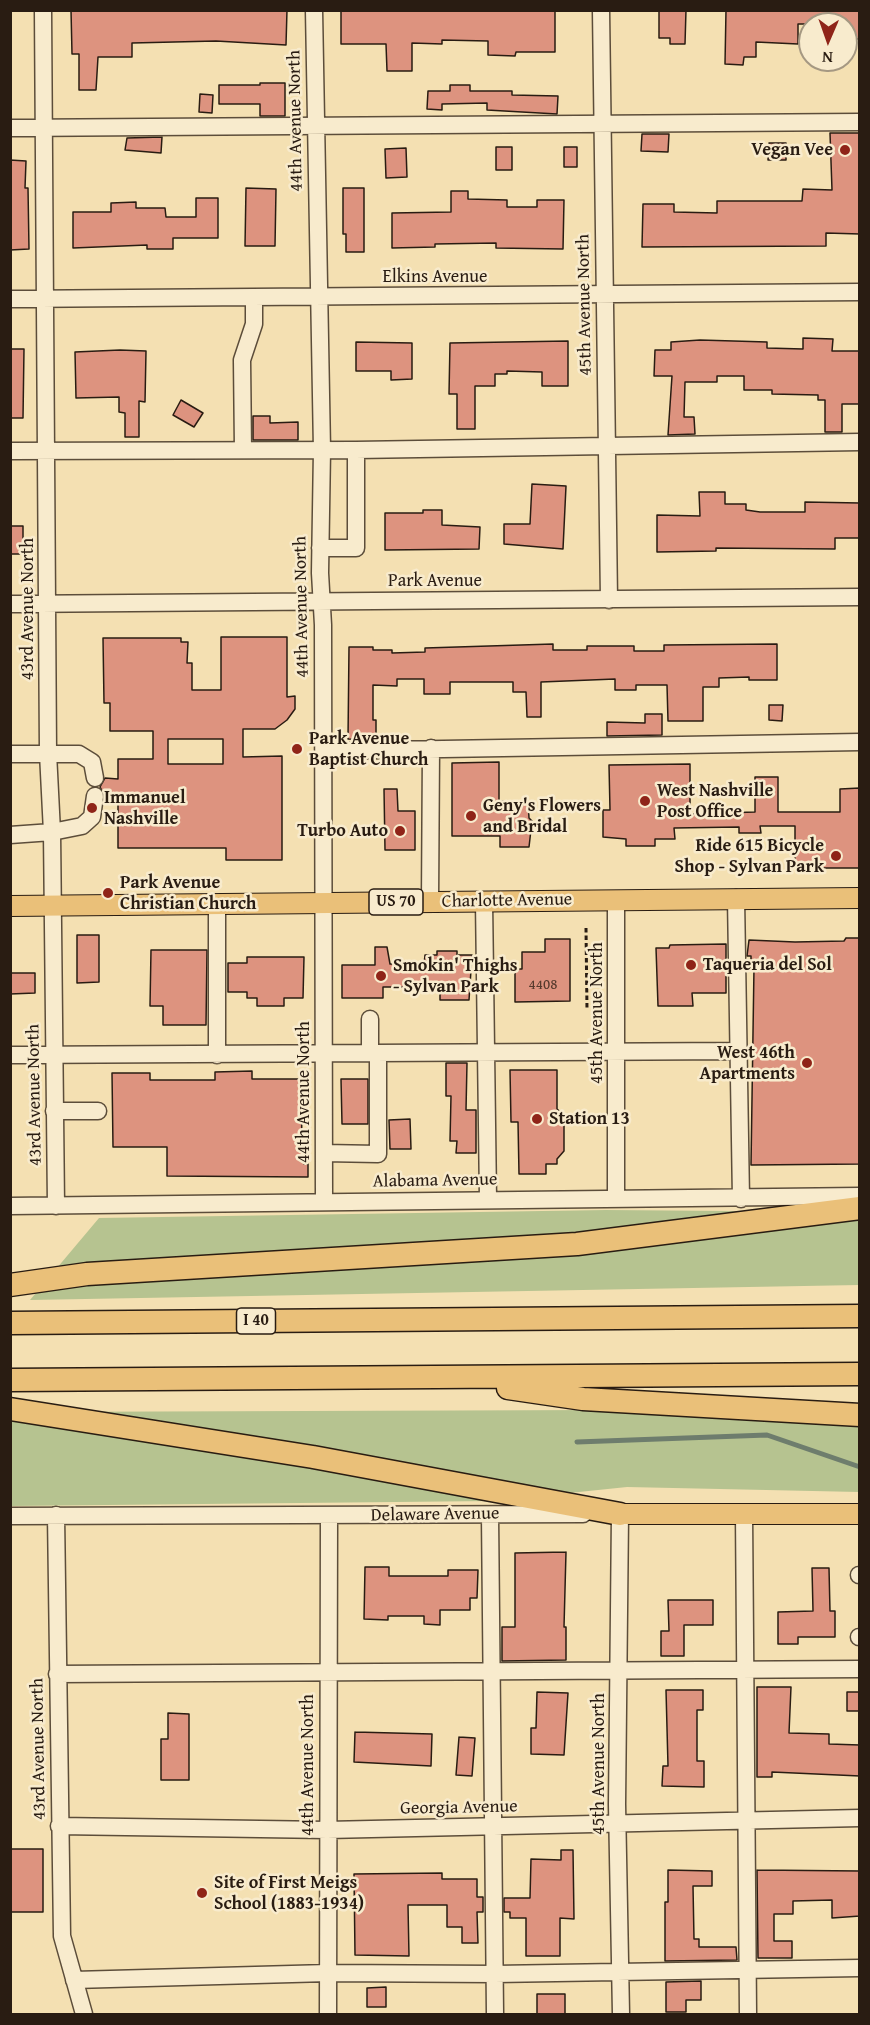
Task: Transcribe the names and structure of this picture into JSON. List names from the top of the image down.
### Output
{
  "streets": {
    "highway": ["I 40"],
    "main road": ["Charlotte Avenue", "US 70", "Delaware Avenue"],
    "street": [
      "44th Avenue North",
      "Elkins Avenue",
      "45th Avenue North",
      "Park Avenue",
      "43rd Avenue North",
      "Alabama Avenue",
      "Georgia Avenue"
    ]
  },
  "crossings": [
    ["44th Avenue North", "Elkins Avenue"],
    ["44th Avenue North", "Park Avenue"],
    ["44th Avenue North", "Charlotte Avenue"],
    ["44th Avenue North", "Alabama Avenue"],
    ["44th Avenue North", "Delaware Avenue"],
    ["44th Avenue North", "Georgia Avenue"],
    ["Elkins Avenue", "45th Avenue North"],
    ["Elkins Avenue", "43rd Avenue North"],
    ["45th Avenue North", "Park Avenue"],
    ["45th Avenue North", "Charlotte Avenue"],
    ["45th Avenue North", "Alabama Avenue"],
    ["45th Avenue North", "Delaware Avenue"],
    ["45th Avenue North", "Georgia Avenue"],
    ["Park Avenue", "43rd Avenue North"],
    ["43rd Avenue North", "Charlotte Avenue"],
    ["43rd Avenue North", "Alabama Avenue"],
    ["43rd Avenue North", "Delaware Avenue"],
    ["43rd Avenue North", "Georgia Avenue"]
  ],
  "places": [
    "Vegan Vee",
    "Park Avenue Baptist Church",
    "West Nashville Post Office",
    "Immanuel Nashville",
    "Geny's Flowers and Bridal",
    "Turbo Auto",
    "Ride 615 Bicycle Shop - Sylvan Park",
    "Park Avenue Christian Church",
    "Taqueria del Sol",
    "Smokin' Thighs - Sylvan Park",
    "West 46th Apartments",
    "Station 13",
    "Site of First Meigs School (1883-1934)"
  ],
  "house_numbers": ["4408"],
  "north": "bottom"
}
